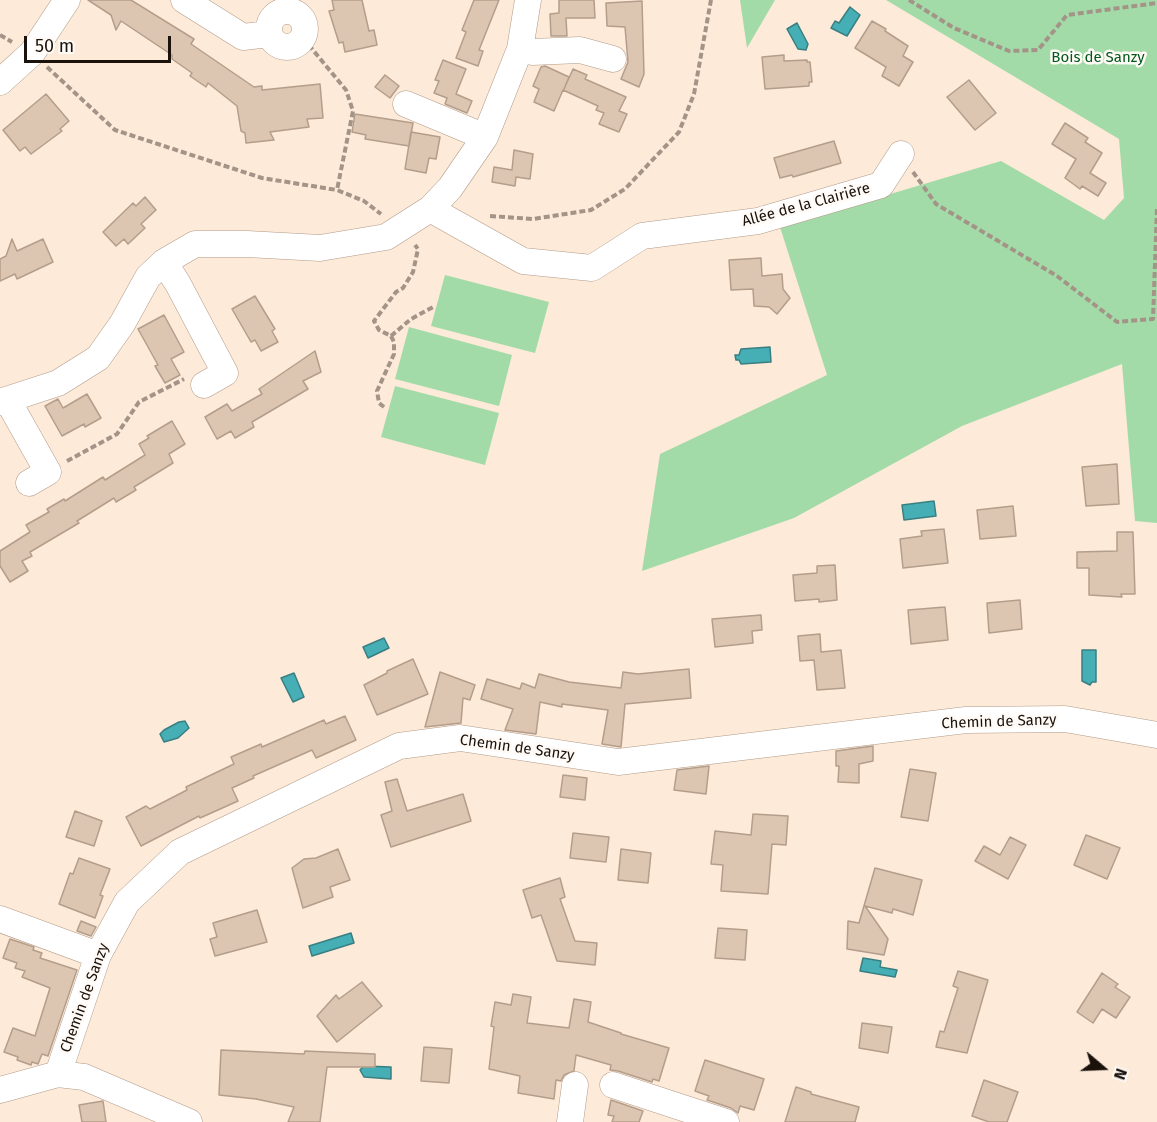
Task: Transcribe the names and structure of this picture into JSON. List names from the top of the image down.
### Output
{
  "streets": {
    "street": ["Allée de la Clairière", "Chemin de Sanzy"]
  },
  "parks": ["Bois de Sanzy"],
  "scale_bar": "50 m",
  "north": "right"
}
